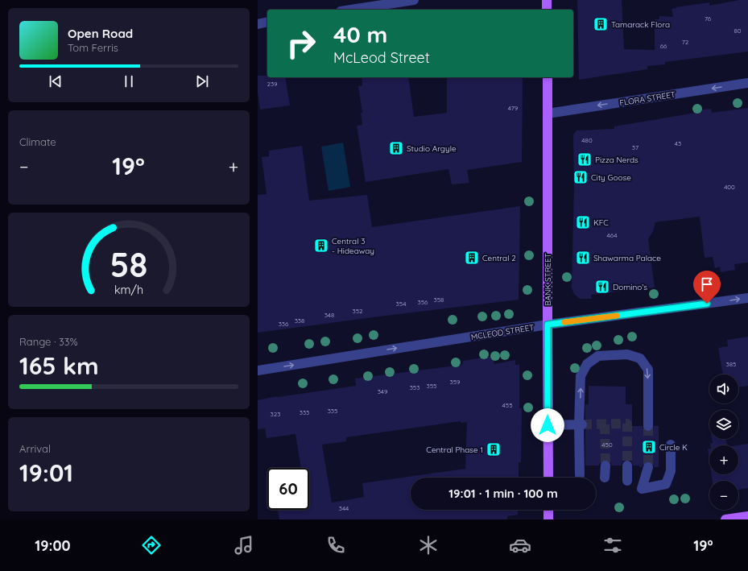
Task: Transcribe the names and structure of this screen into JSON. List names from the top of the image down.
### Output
{
  "streets": {
    "main road": ["BANK STREET"],
    "street": ["FLORA STREET", "MCLEOD STREET"]
  },
  "crossings": [
    ["FLORA STREET", "BANK STREET"],
    ["BANK STREET", "MCLEOD STREET"]
  ],
  "one_way": ["FLORA STREET", "MCLEOD STREET"],
  "places": {
    "building": [
      "Tamarack Flora",
      "Studio Argyle",
      "Central 3 - Hideaway",
      "Central 2",
      "Circle K",
      "Central Phase 1"
    ],
    "restaurant": [
      "Pizza Nerds",
      "City Goose",
      "KFC",
      "Shawarma Palace",
      "Domino's"
    ]
  },
  "house_numbers": [
    "76",
    "80",
    "72",
    "66",
    "239",
    "479",
    "480",
    "43",
    "37",
    "400",
    "464",
    "358",
    "356",
    "354",
    "352",
    "348",
    "338",
    "336",
    "385",
    "359",
    "355",
    "353",
    "349",
    "455",
    "335",
    "333",
    "323",
    "450",
    "344"
  ],
  "page": {
    "turn": ["40 m", "McLeod Street"],
    "song": ["Open Road", "Tom Ferris"],
    "tile": [
      "Climate",
      ["Range · 33%", "165 km"],
      ["Arrival", "19:01"]
    ],
    "heat": ["−", "19°", "+"],
    "map_buttons": ["+", "−"],
    "limit": "60",
    "trip": "19:01 · 1 min · 100 m",
    "tabs": ["19:00", "19°"],
    "gauge": ["58", "km/h"]
  }
}
